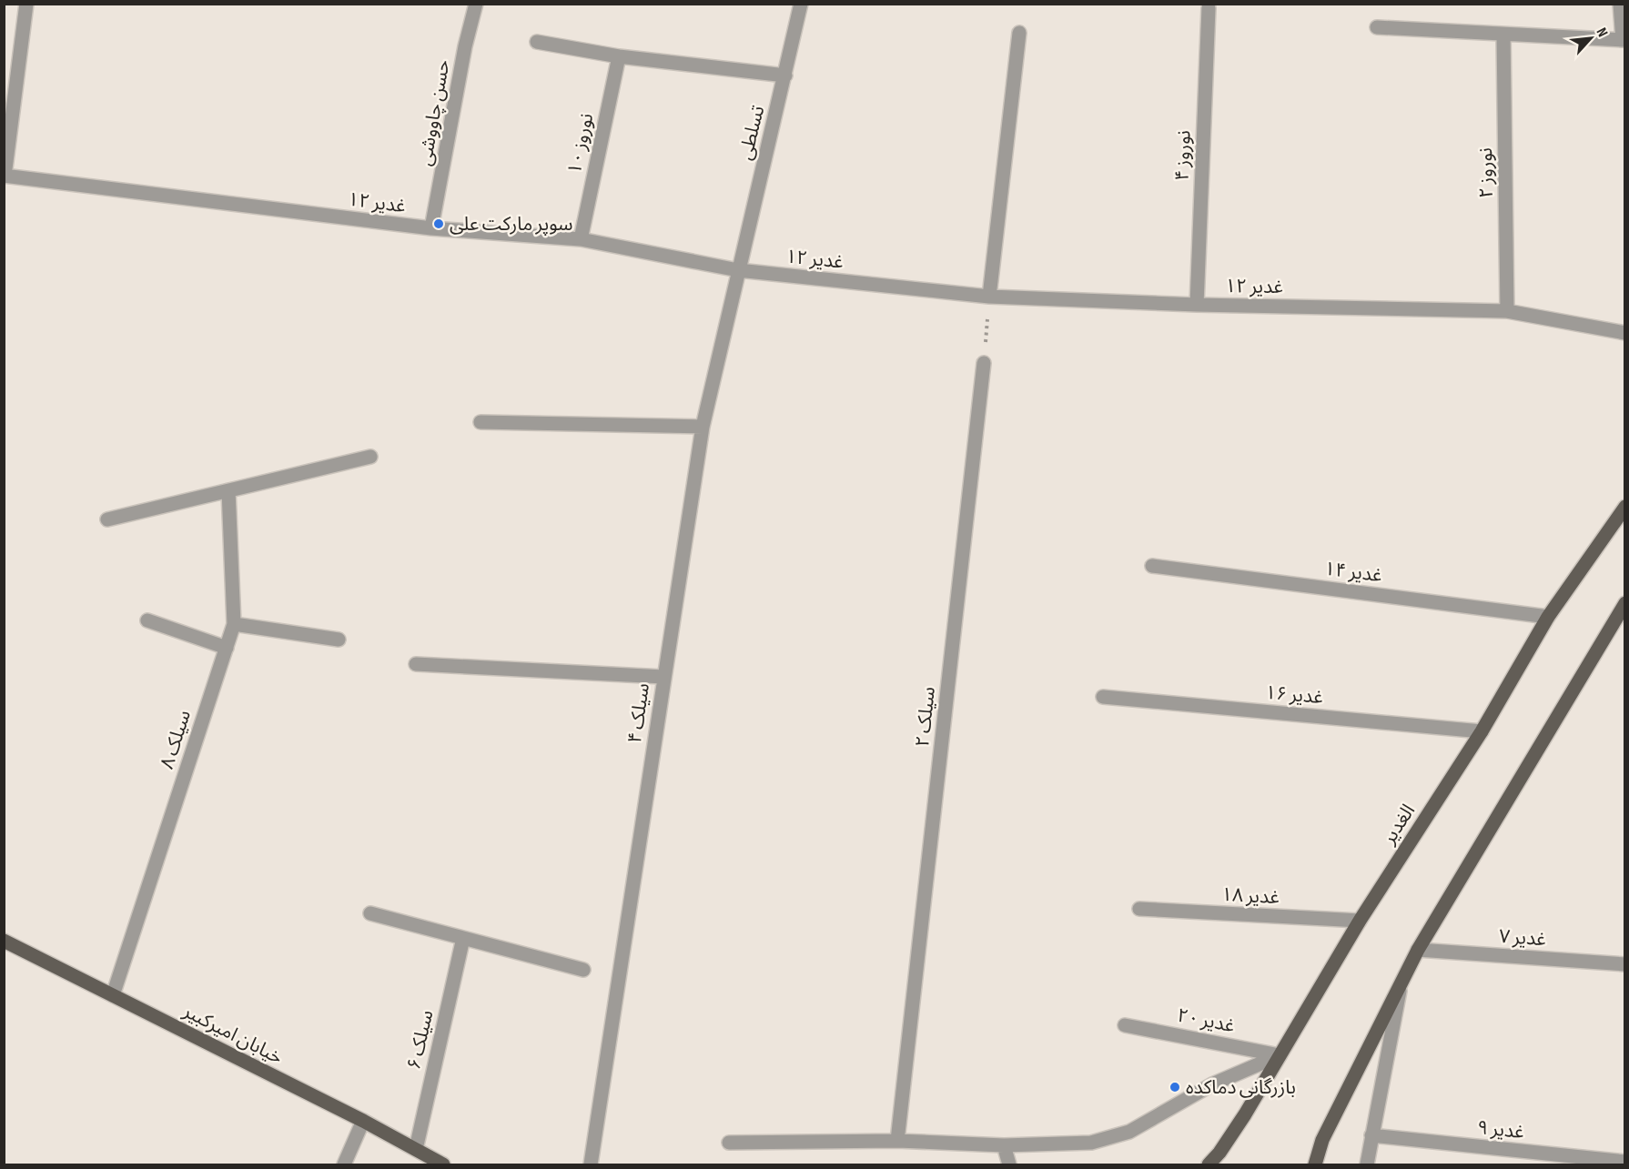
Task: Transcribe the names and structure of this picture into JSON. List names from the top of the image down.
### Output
{
  "streets": {
    "main road": ["الغدیر", "خیابان امیرکبیر"],
    "street": [
      "حسن چاووشی",
      "تسلطی",
      "نوروز ۱۰",
      "نوروز ۴",
      "نوروز ۲",
      "غدیر ۱۲",
      "غدیر ۱۴",
      "غدیر ۱۶",
      "سیلک ۴",
      "سیلک ۲",
      "سیلک ۸",
      "غدیر ۱۸",
      "غدیر ۷",
      "غدیر ۲۰",
      "سیلک ۶",
      "غدیر ۹"
    ]
  },
  "crossings": [
    ["حسن چاووشی", "غدیر ۱۲"],
    ["تسلطی", "غدیر ۱۲"],
    ["تسلطی", "سیلک ۴"],
    ["نوروز ۱۰", "غدیر ۱۲"],
    ["نوروز ۴", "غدیر ۱۲"],
    ["نوروز ۲", "غدیر ۱۲"],
    ["غدیر ۱۲", "سیلک ۴"],
    ["غدیر ۱۴", "الغدیر"],
    ["غدیر ۱۶", "الغدیر"],
    ["سیلک ۸", "خیابان امیرکبیر"],
    ["الغدیر", "غدیر ۱۸"],
    ["الغدیر", "غدیر ۲۰"],
    ["خیابان امیرکبیر", "سیلک ۶"]
  ],
  "places": ["سوپر مارکت علی", "بازرگانی دماکده"],
  "north": "top right"
}
